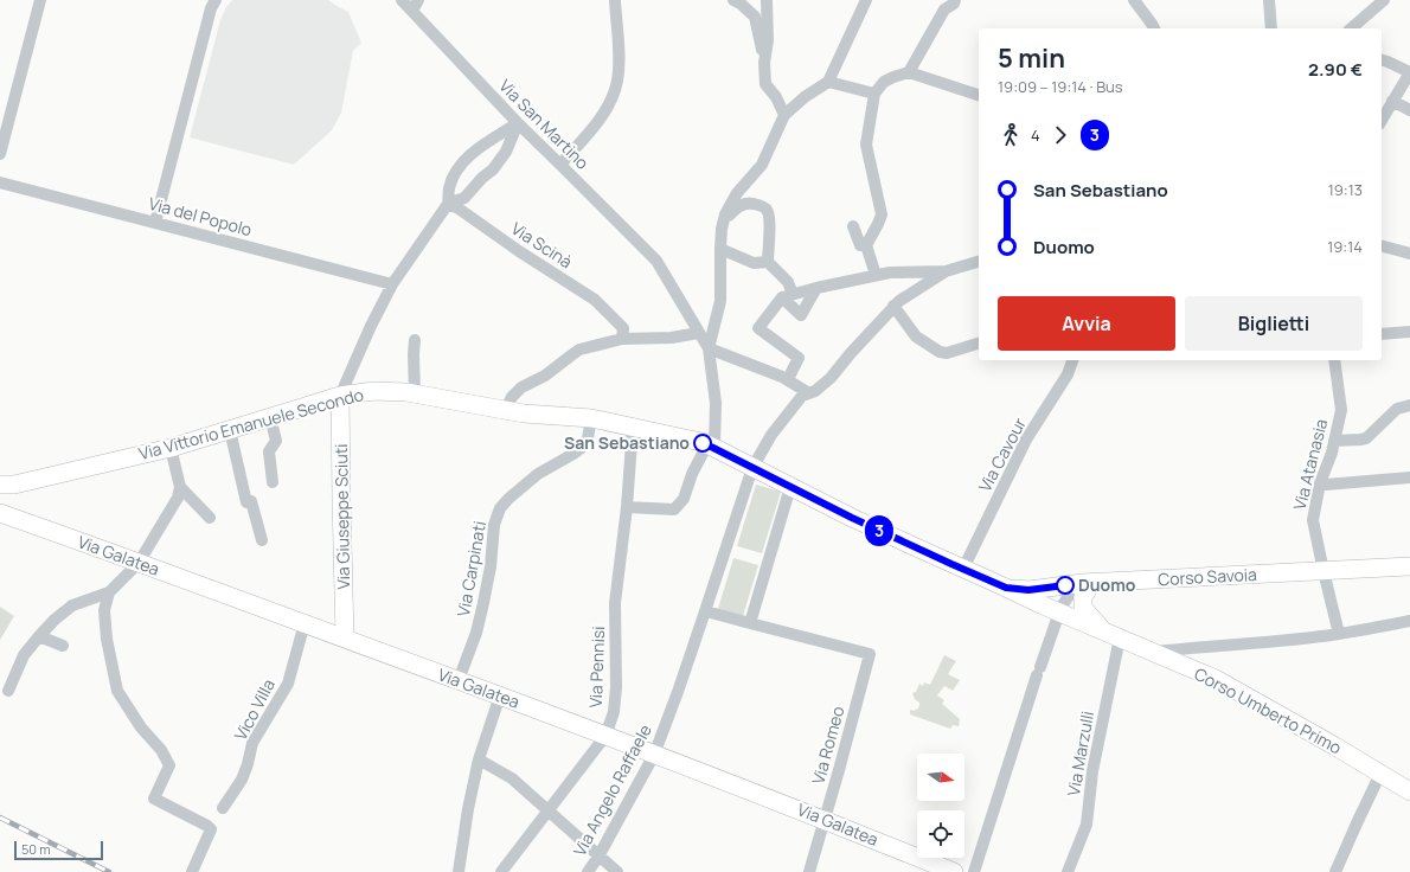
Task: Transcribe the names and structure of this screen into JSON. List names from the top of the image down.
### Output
{
  "streets": {
    "street": [
      "Via San Martino",
      "Via del Popolo",
      "Via Scinà",
      "Via Vittorio Emanuele Secondo",
      "Via Cavour",
      "Via Atanasia",
      "Via Giuseppe Sciuti",
      "Via Galatea",
      "Via Carpinati",
      "Corso Savoia",
      "Via Pennisi",
      "Vico Villa",
      "Corso Umberto Primo",
      "Via Romeo",
      "Via Marzulli",
      "Via Angelo Raffaele"
    ]
  },
  "crossings": [
    ["Via Vittorio Emanuele Secondo", "Via Giuseppe Sciuti"],
    ["Via Vittorio Emanuele Secondo", "Via Carpinati"],
    ["Via Vittorio Emanuele Secondo", "Via Pennisi"],
    ["Via Vittorio Emanuele Secondo", "Corso Umberto Primo"],
    ["Via Vittorio Emanuele Secondo", "Via Angelo Raffaele"],
    ["Via Cavour", "Corso Umberto Primo"],
    ["Via Atanasia", "Corso Savoia"],
    ["Via Giuseppe Sciuti", "Via Galatea"],
    ["Via Galatea", "Via Carpinati"],
    ["Via Galatea", "Via Pennisi"],
    ["Via Galatea", "Vico Villa"],
    ["Via Galatea", "Via Romeo"],
    ["Via Galatea", "Via Angelo Raffaele"],
    ["Corso Savoia", "Corso Umberto Primo"],
    ["Corso Umberto Primo", "Via Marzulli"]
  ],
  "places": ["San Sebastiano", "Duomo"],
  "lines": ["bus line 3"],
  "scale_bar": "50 m",
  "north": "right",
  "page": {
    "on_map": "3",
    "heading": ["5 min", "19:09 – 19:14 · Bus", "2.90 €"],
    "legs": ["4", "3"],
    "list": [
      {
        "name": "San Sebastiano",
        "value": "19:13"
      },
      {
        "name": "Duomo",
        "value": "19:14"
      }
    ],
    "buttons": ["Avvia", "Biglietti"],
    "scale": "50 m"
  }
}
